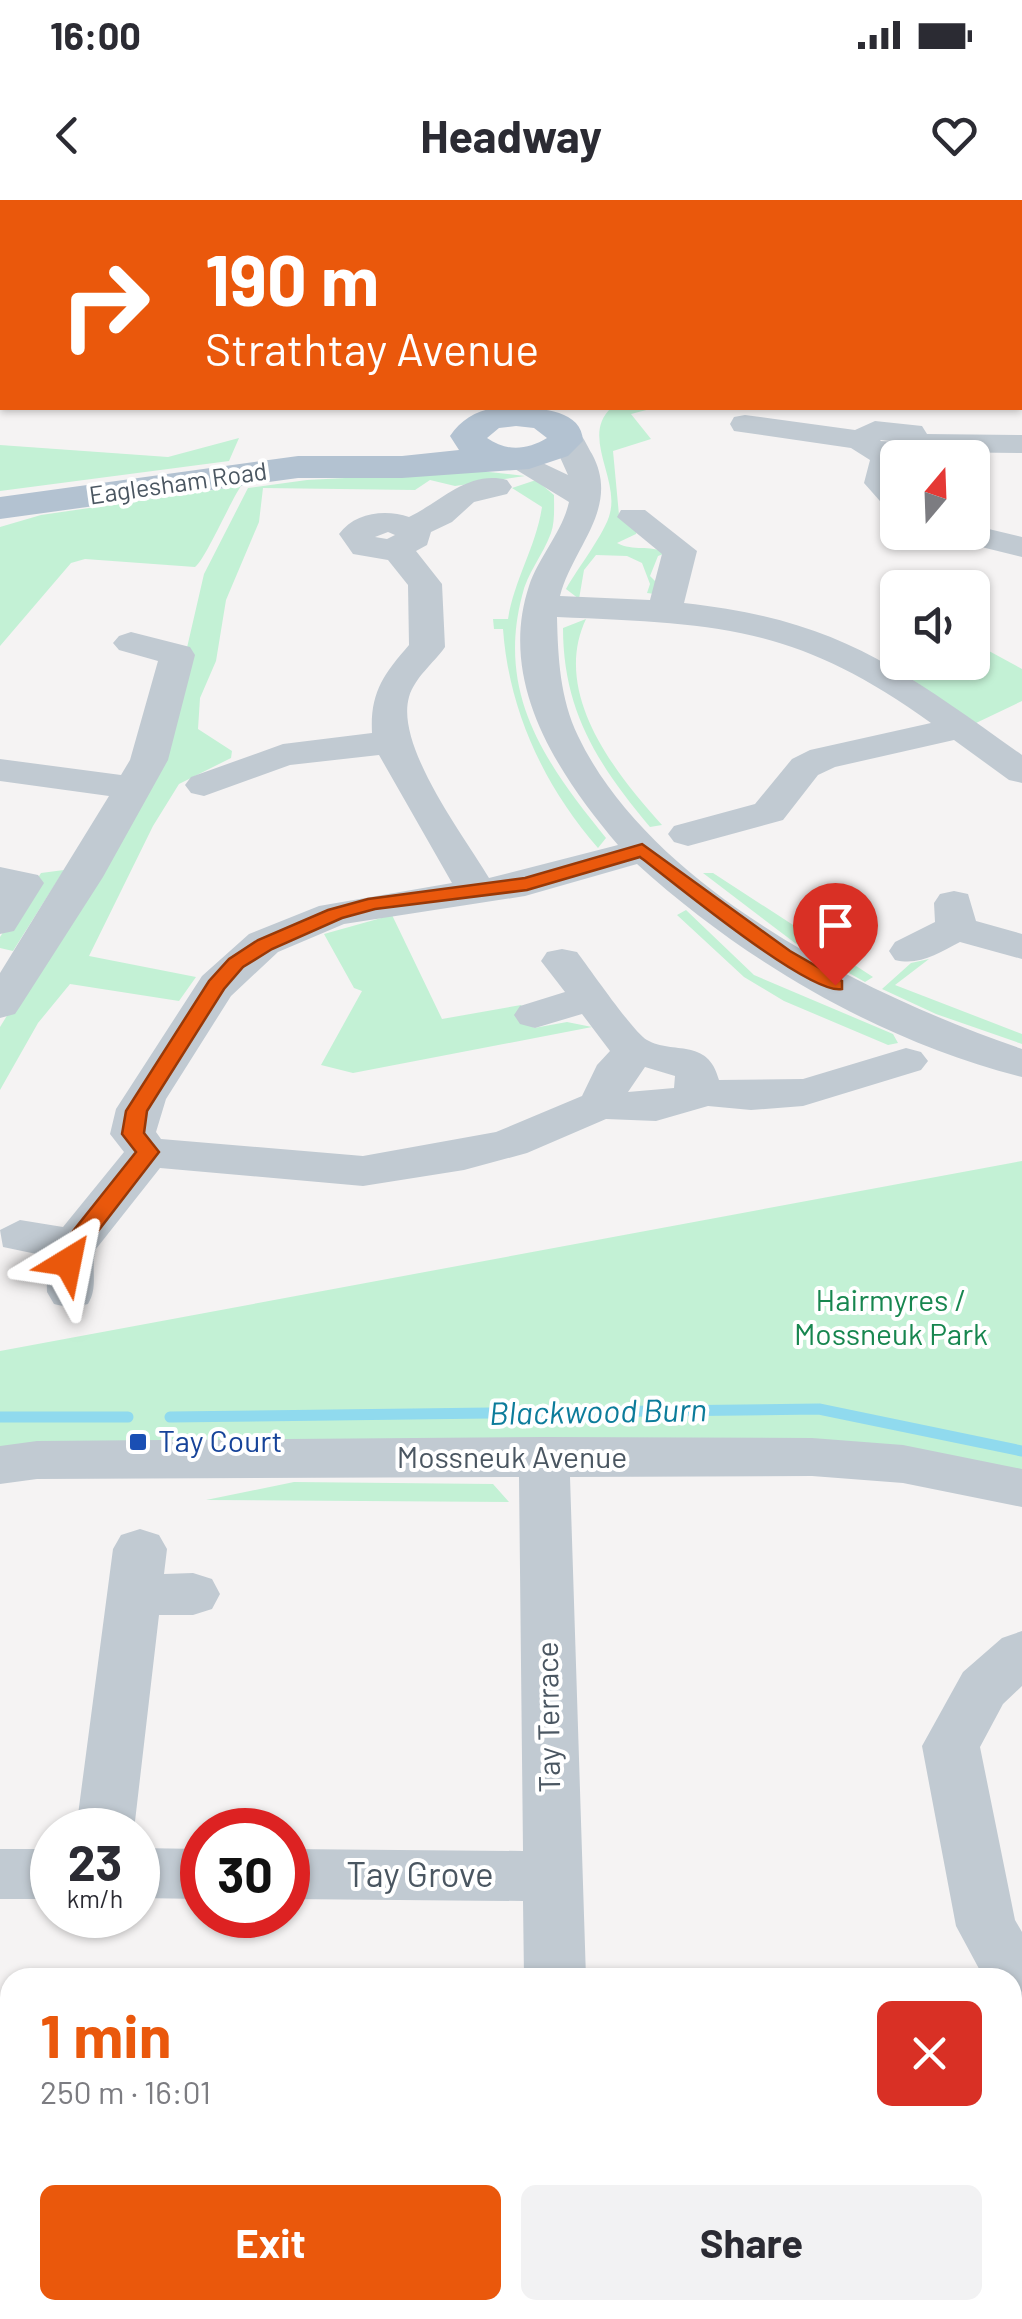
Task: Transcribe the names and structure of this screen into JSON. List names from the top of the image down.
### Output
{
  "streets": {
    "main road": ["Eaglesham Road"],
    "street": ["Mossneuk Avenue", "Tay Terrace", "Tay Grove"]
  },
  "crossings": [
    ["Mossneuk Avenue", "Tay Terrace"],
    ["Tay Terrace", "Tay Grove"]
  ],
  "water": ["Blackwood Burn"],
  "parks": ["Hairmyres / Mossneuk Park"],
  "places": {
    "transit": ["Tay Court"]
  },
  "north": "top",
  "page": {
    "status": "16:00",
    "header": "Headway",
    "turn": ["190 m", "Strathtay Avenue"],
    "speed": "23 km/h",
    "limit": "30",
    "heading": ["1 min", "250 m · 16:01"],
    "buttons": ["Exit", "Share"]
  }
}
